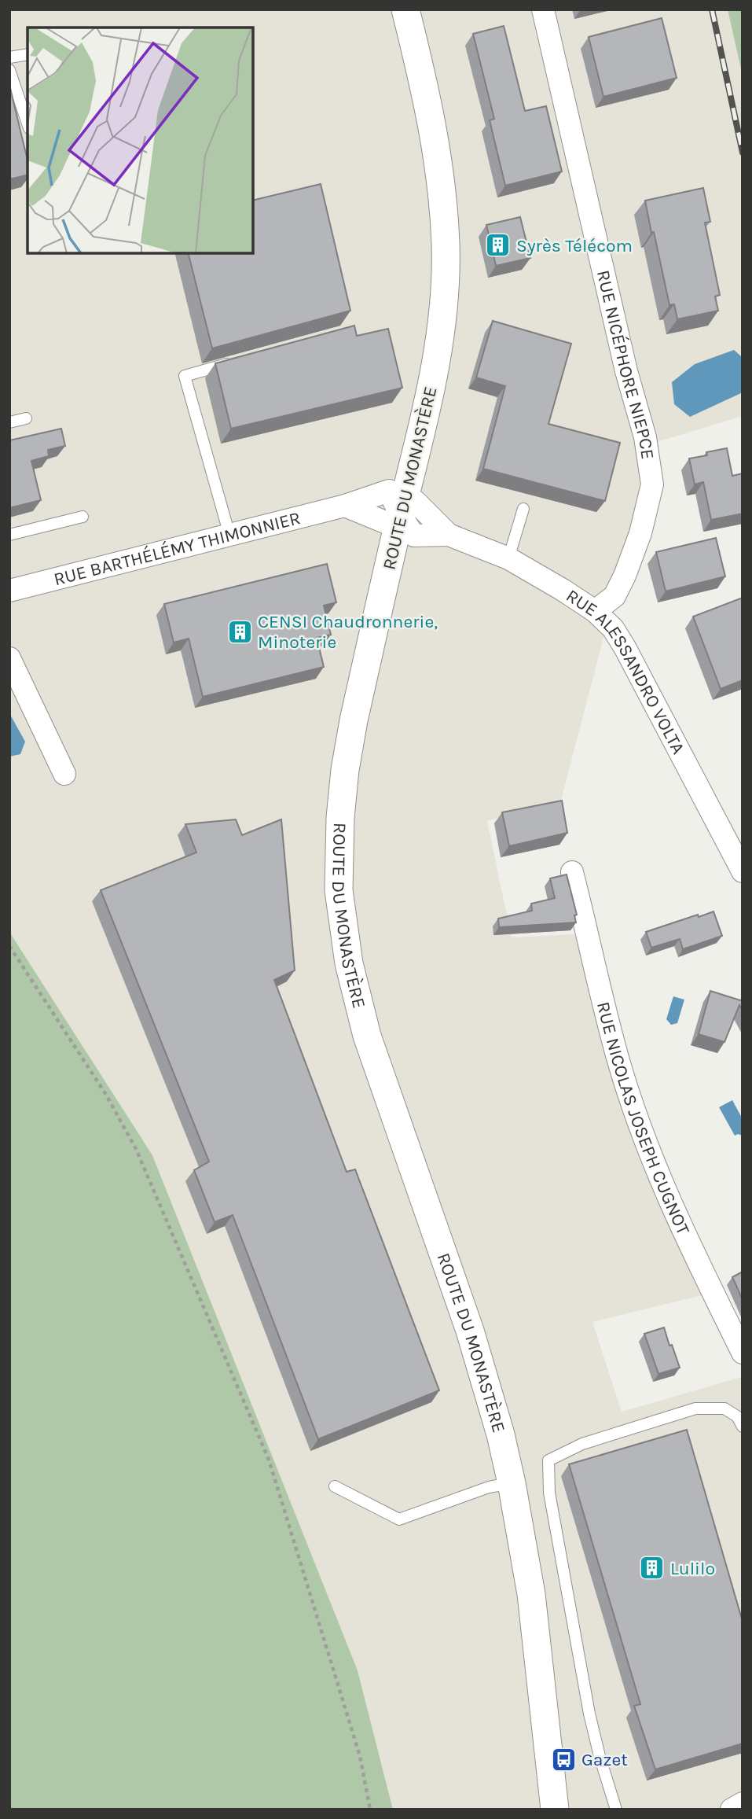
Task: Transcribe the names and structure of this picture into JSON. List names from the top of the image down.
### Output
{
  "streets": {
    "street": [
      "RUE NICÉPHORE NIEPCE",
      "ROUTE DU MONASTÈRE",
      "RUE BARTHÉLÉMY THIMONNIER",
      "RUE ALESSANDRO VOLTA",
      "RUE NICOLAS JOSEPH CUGNOT"
    ]
  },
  "crossings": [
    ["RUE NICÉPHORE NIEPCE", "RUE ALESSANDRO VOLTA"],
    ["ROUTE DU MONASTÈRE", "RUE BARTHÉLÉMY THIMONNIER"],
    ["ROUTE DU MONASTÈRE", "RUE ALESSANDRO VOLTA"],
    ["RUE BARTHÉLÉMY THIMONNIER", "RUE ALESSANDRO VOLTA"]
  ],
  "places": {
    "building": ["Syrès Télécom", "CENSI Chaudronnerie, Minoterie", "Lulilo"],
    "bus stop": ["Gazet"]
  }
}
